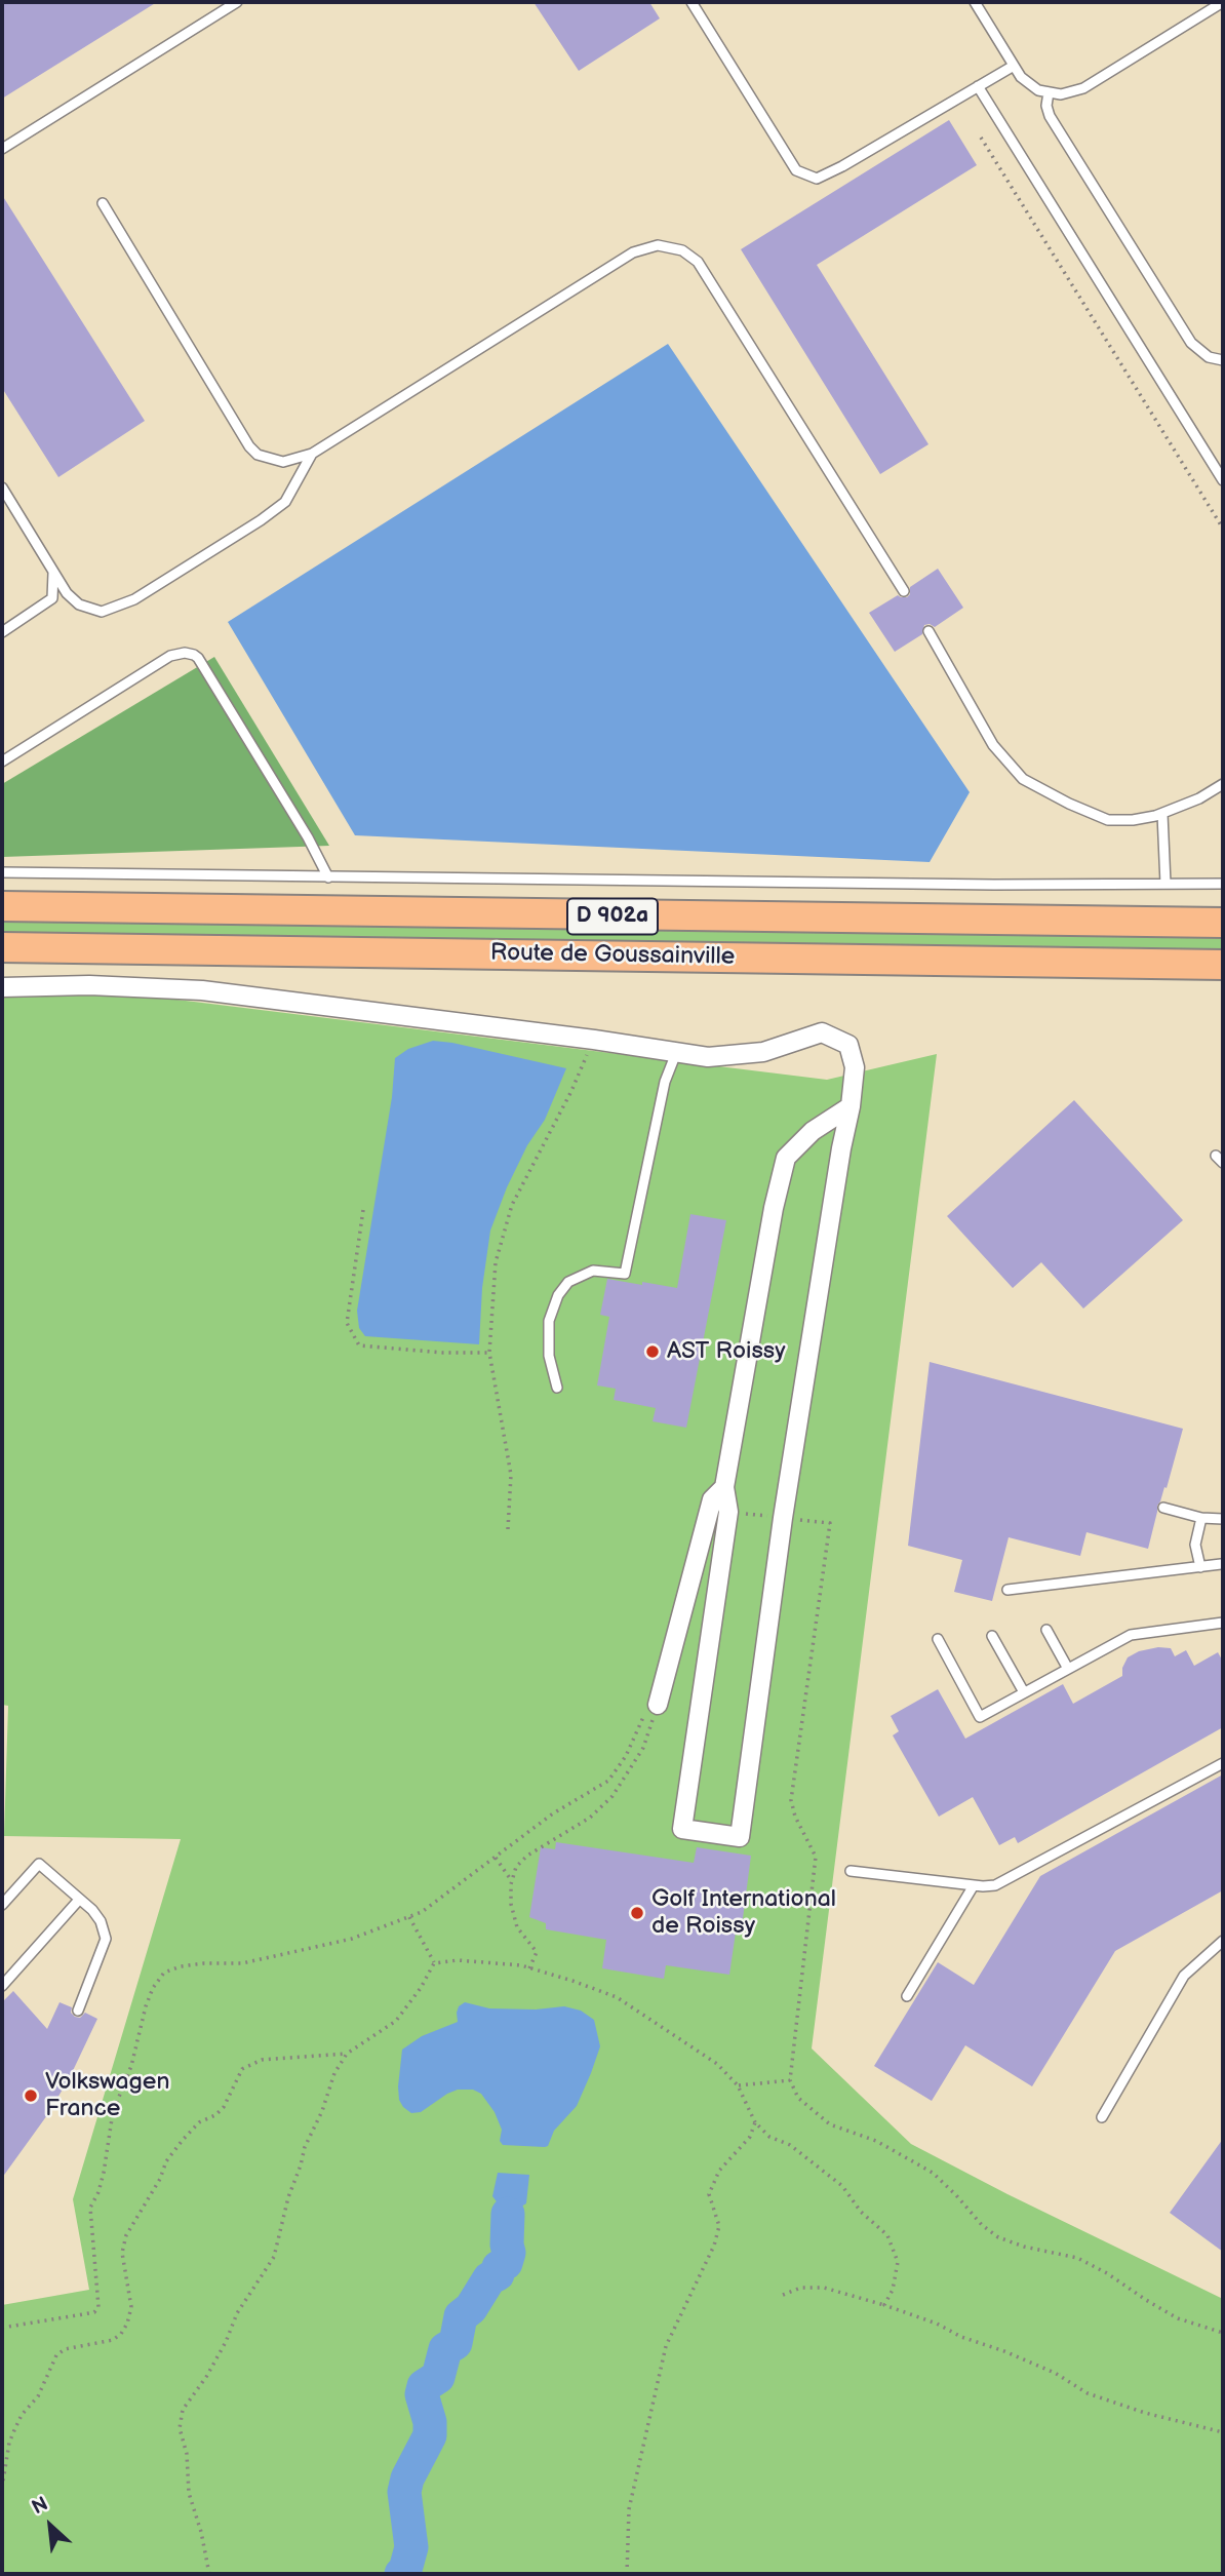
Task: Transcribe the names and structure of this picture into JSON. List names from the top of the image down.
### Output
{
  "streets": {
    "main road": ["D 902a", "Route de Goussainville"]
  },
  "places": ["AST Roissy", "Golf International de Roissy", "Volkswagen France"],
  "north": "top left"
}
